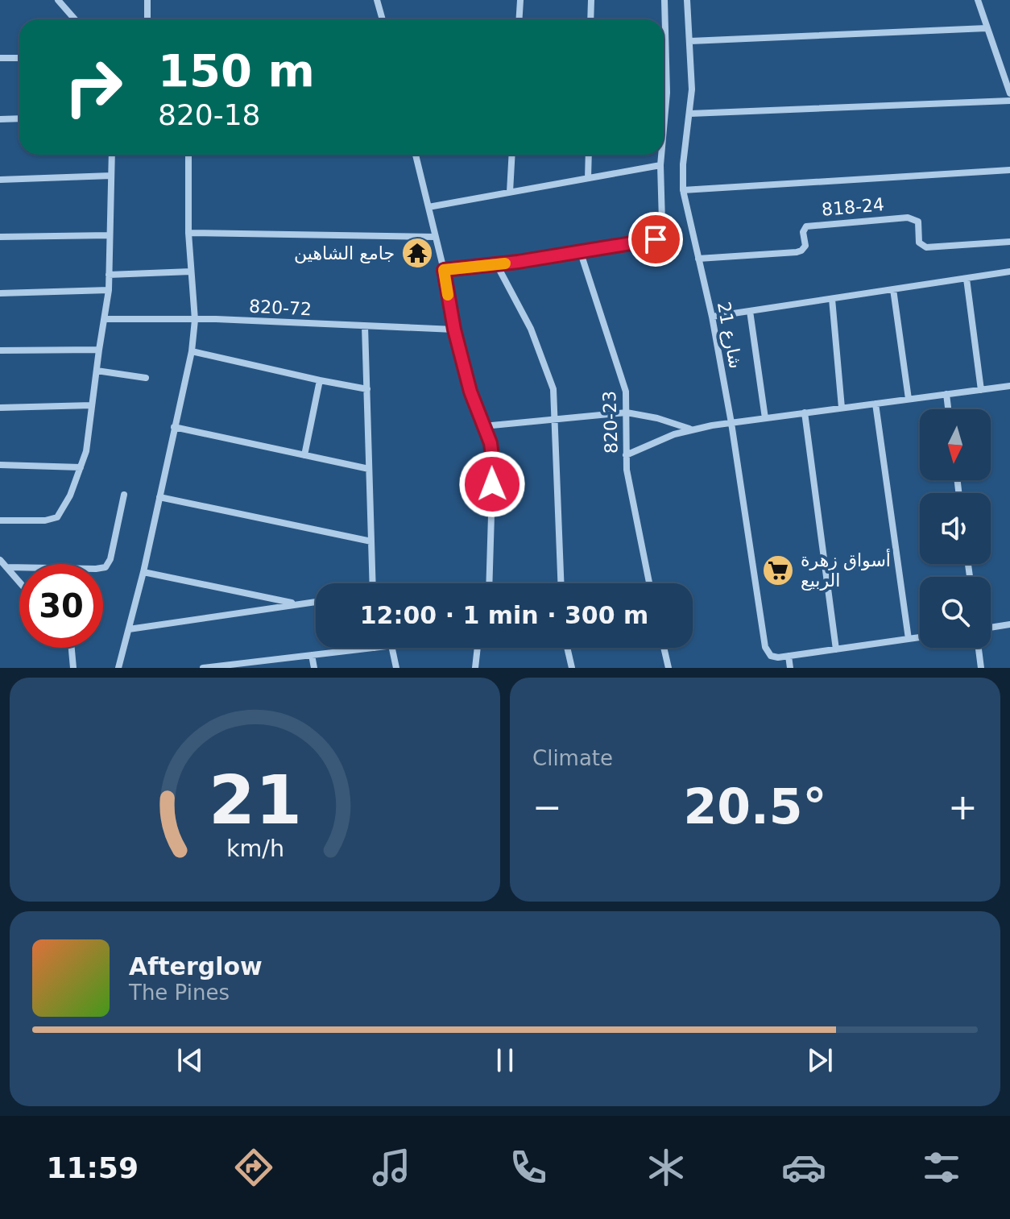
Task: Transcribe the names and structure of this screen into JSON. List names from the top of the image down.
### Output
{
  "streets": {
    "street": [
      "818-24",
      "820-72",
      "شارع 21",
      "820-23"
    ]
  },
  "crossings": [
    ["818-24", "شارع 21"]
  ],
  "places": {
    "temple": ["جامع الشاهين"],
    "supermarket": ["أسواق زهرة الربيع"]
  },
  "north": "bottom",
  "page": {
    "turn": ["150 m", "820-18"],
    "limit": "30",
    "trip": "12:00 · 1 min · 300 m",
    "tile": "Climate",
    "heat": ["−", "20.5°", "+"],
    "song": ["Afterglow", "The Pines"],
    "tabs": "11:59",
    "gauge": ["21", "km/h"]
  }
}
